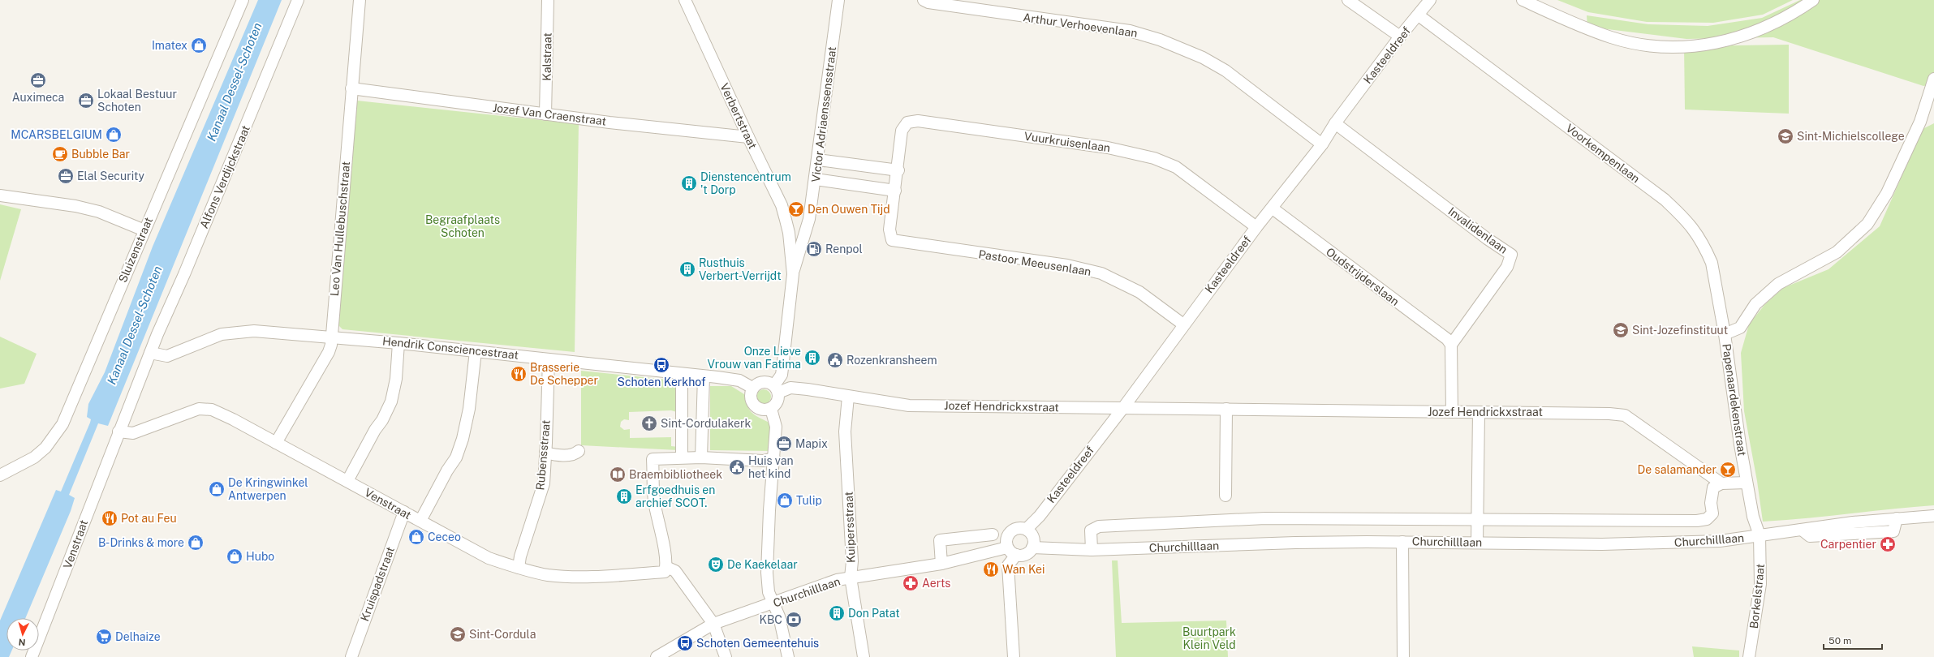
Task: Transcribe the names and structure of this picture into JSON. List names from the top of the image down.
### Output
{
  "streets": {
    "street": [
      "Arthur Verhoevenlaan",
      "Kasteeldreef",
      "Kalstraat",
      "Jozef Van Craenstraat",
      "Victor Adriaenssensstraat",
      "Verbertstraat",
      "Vuurkruisenlaan",
      "Voorkempenlaan",
      "Alfons Verdijckstraat",
      "Leo Van Hullebuschstraat",
      "Invalidenlaan",
      "Sluizenstraat",
      "Pastoor Meeusenlaan",
      "Oudstrijderslaan",
      "Hendrik Consciencestraat",
      "Papenaardekenstraat",
      "Jozef Hendrickxstraat",
      "Rubensstraat",
      "Venstraat",
      "Kuipersstraat",
      "Churchilllaan",
      "Kruispadstraat",
      "Borkelstraat"
    ]
  },
  "crossings": [
    ["Arthur Verhoevenlaan", "Kasteeldreef"],
    ["Kasteeldreef", "Vuurkruisenlaan"],
    ["Kasteeldreef", "Voorkempenlaan"],
    ["Kasteeldreef", "Invalidenlaan"],
    ["Kasteeldreef", "Pastoor Meeusenlaan"],
    ["Kasteeldreef", "Oudstrijderslaan"],
    ["Kasteeldreef", "Jozef Hendrickxstraat"],
    ["Kasteeldreef", "Churchilllaan"],
    ["Kalstraat", "Jozef Van Craenstraat"],
    ["Jozef Van Craenstraat", "Verbertstraat"],
    ["Jozef Van Craenstraat", "Leo Van Hullebuschstraat"],
    ["Victor Adriaenssensstraat", "Verbertstraat"],
    ["Verbertstraat", "Hendrik Consciencestraat"],
    ["Verbertstraat", "Jozef Hendrickxstraat"],
    ["Vuurkruisenlaan", "Pastoor Meeusenlaan"],
    ["Voorkempenlaan", "Papenaardekenstraat"],
    ["Alfons Verdijckstraat", "Hendrik Consciencestraat"],
    ["Alfons Verdijckstraat", "Venstraat"],
    ["Leo Van Hullebuschstraat", "Hendrik Consciencestraat"],
    ["Leo Van Hullebuschstraat", "Venstraat"],
    ["Invalidenlaan", "Oudstrijderslaan"],
    ["Hendrik Consciencestraat", "Jozef Hendrickxstraat"],
    ["Hendrik Consciencestraat", "Rubensstraat"],
    ["Hendrik Consciencestraat", "Venstraat"],
    ["Papenaardekenstraat", "Churchilllaan"],
    ["Papenaardekenstraat", "Borkelstraat"],
    ["Jozef Hendrickxstraat", "Kuipersstraat"],
    ["Jozef Hendrickxstraat", "Churchilllaan"],
    ["Rubensstraat", "Venstraat"],
    ["Venstraat", "Kruispadstraat"],
    ["Kuipersstraat", "Churchilllaan"],
    ["Churchilllaan", "Borkelstraat"]
  ],
  "water": ["Kanaal Dessel-Schoten"],
  "parks": ["Begraafplaats Schoten", "Buurtpark Klein Veld"],
  "places": {
    "shop": [
      "Imatex",
      "MCARSBELGIUM",
      "De Kringwinkel Antwerpen",
      "Tulip",
      "Ceceo",
      "B-Drinks & more",
      "Hubo"
    ],
    "office": [
      "Auximeca",
      "Lokaal Bestuur Schoten",
      "Elal Security",
      "Mapix"
    ],
    "school or university": ["Sint-Michielscollege", "Sint-Jozefinstituut", "Sint-Cordula"],
    "cafe": ["Bubble Bar"],
    "building": [
      "Dienstencentrum 't Dorp",
      "Rusthuis Verbert-Verrijdt",
      "Onze Lieve Vrouw van Fatima",
      "Erfgoedhuis en archief SCOT.",
      "Don Patat"
    ],
    "bar": ["Den Ouwen Tijd", "De salamander"],
    "fuel station": ["Renpol"],
    "public building": ["Rozenkransheem", "Huis van het kind"],
    "bus stop": ["Schoten Kerkhof", "Schoten Gemeentehuis"],
    "restaurant": ["Brasserie De Schepper", "Pot au Feu", "Wan Kei"],
    "church": ["Sint-Cordulakerk"],
    "library": ["Braembibliotheek"],
    "pharmacy": ["Carpentier", "Aerts"],
    "theatre": ["De Kaekelaar"],
    "bank": ["KBC"],
    "supermarket": ["Delhaize"]
  },
  "scale_bar": "50 m",
  "north": "bottom"
}
